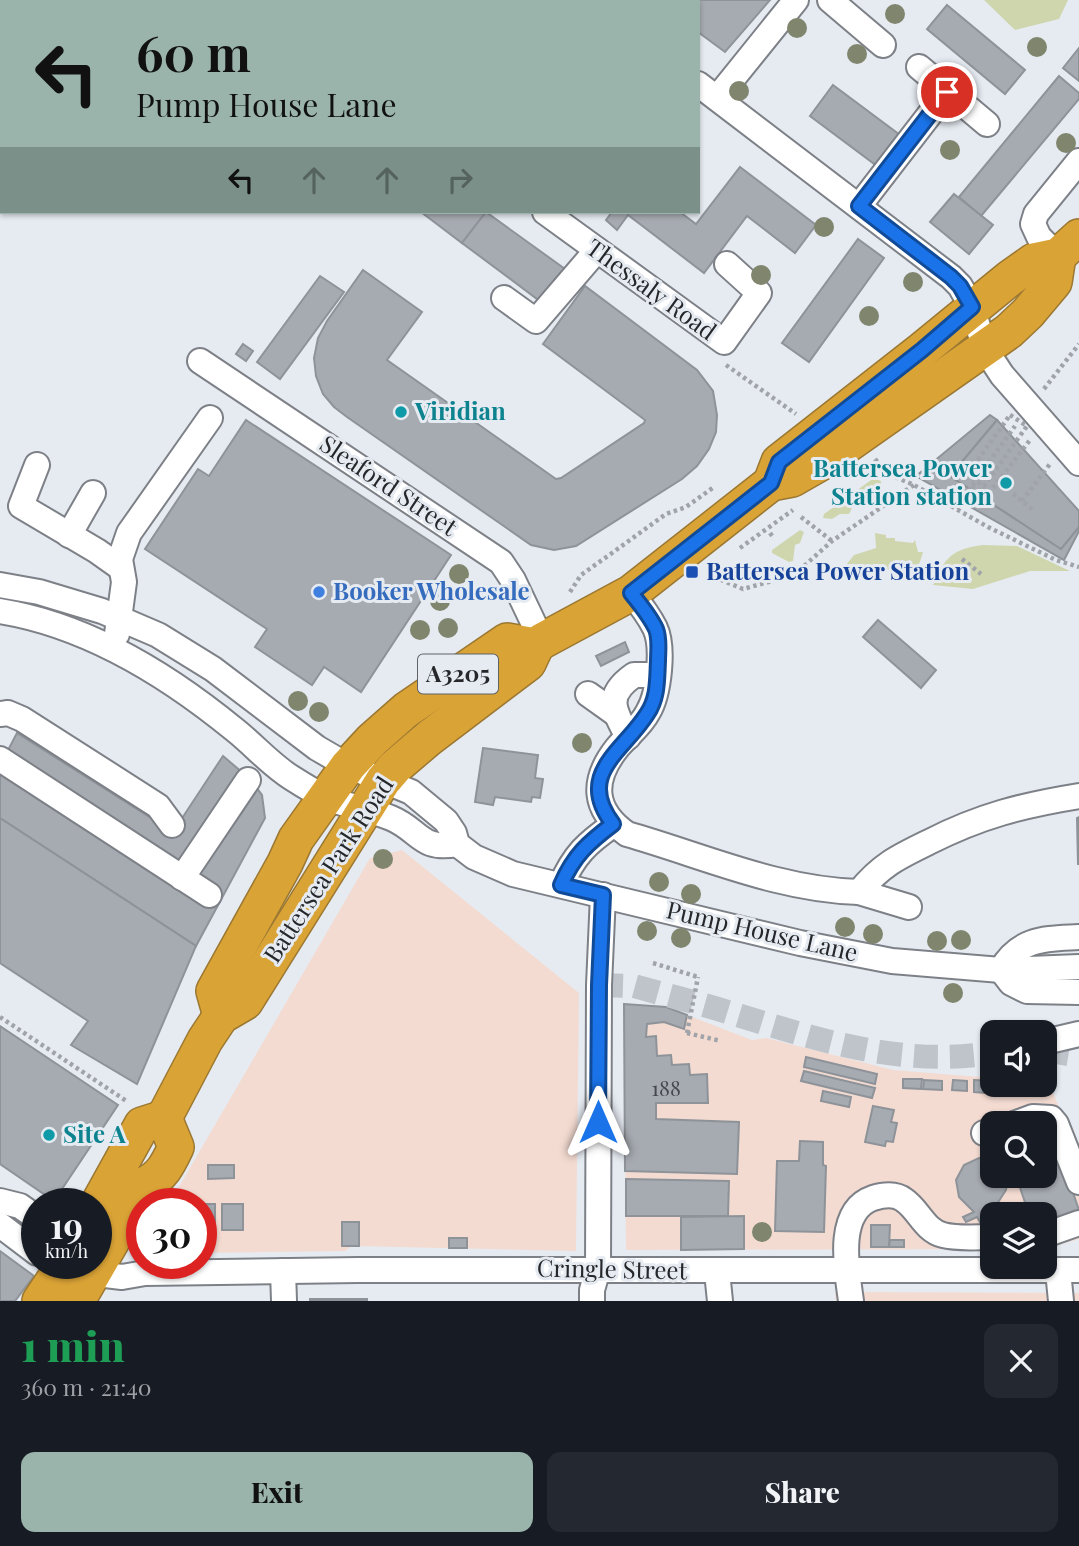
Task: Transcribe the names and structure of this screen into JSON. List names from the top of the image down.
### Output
{
  "streets": {
    "highway": ["A3205", "Battersea Park Road"],
    "street": [
      "Thessaly Road",
      "Sleaford Street",
      "Pump House Lane",
      "Cringle Street"
    ]
  },
  "crossings": [
    ["Sleaford Street", "Battersea Park Road"],
    ["Battersea Park Road", "Pump House Lane"]
  ],
  "places": {
    "other": [
      "Viridian",
      "Battersea Power Station station",
      "Booker Wholesale",
      "Site A"
    ],
    "transit": ["Battersea Power Station"]
  },
  "house_numbers": ["188"],
  "page": {
    "turn": ["60 m", "Pump House Lane"],
    "speed": "19 km/h",
    "limit": "30",
    "heading": ["1 min", "360 m · 21:40"],
    "buttons": ["Exit", "Share"]
  }
}
